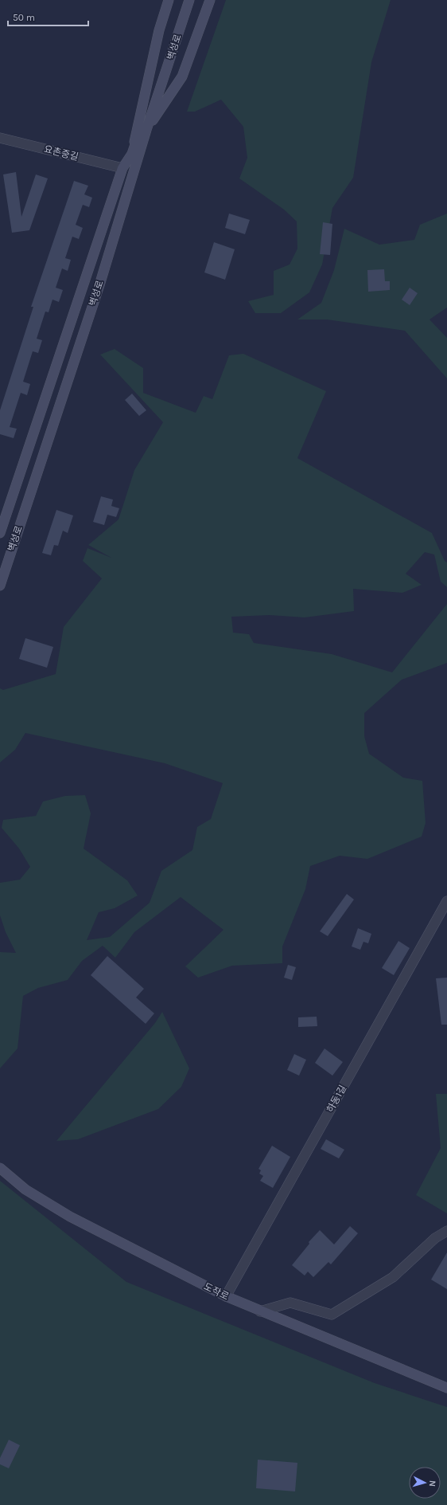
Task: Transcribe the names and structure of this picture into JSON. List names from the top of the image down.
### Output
{
  "streets": {
    "main road": ["벽성로", "도작로"],
    "street": ["요촌중길", "하동1길"]
  },
  "crossings": [
    ["벽성로", "요촌중길"],
    ["하동1길", "도작로"]
  ],
  "scale_bar": "50 m",
  "north": "right"
}
